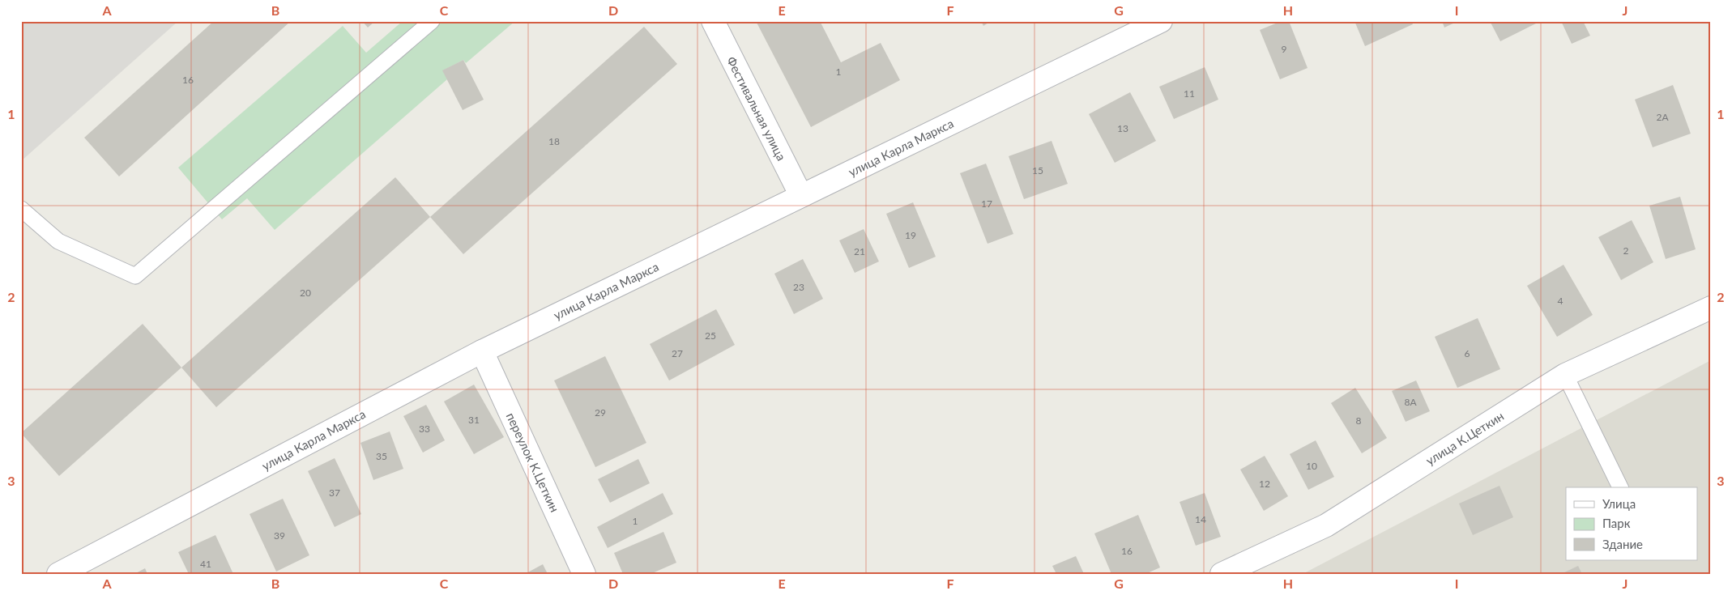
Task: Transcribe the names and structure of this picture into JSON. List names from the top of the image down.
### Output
{
  "streets": {
    "street": [
      "Фестивальная улица",
      "улица Карла Маркса",
      "улица К.Цеткин",
      "переулок К.Цеткин"
    ]
  },
  "crossings": [
    ["Фестивальная улица", "улица Карла Маркса"],
    ["улица Карла Маркса", "переулок К.Цеткин"]
  ],
  "house_numbers": [
    "9",
    "1",
    "16",
    "11",
    "2А",
    "13",
    "18",
    "15",
    "17",
    "19",
    "2",
    "21",
    "23",
    "20",
    "4",
    "25",
    "27",
    "6",
    "8А",
    "29",
    "31",
    "8",
    "33",
    "35",
    "10",
    "12",
    "37",
    "14",
    "1",
    "39",
    "16",
    "41"
  ],
  "legend": ["Улица", "Парк", "Здание"],
  "grid": {
    "columns": [
      "A",
      "B",
      "C",
      "D",
      "E",
      "F",
      "G",
      "H",
      "I",
      "J"
    ],
    "rows": ["1", "2", "3"]
  }
}
